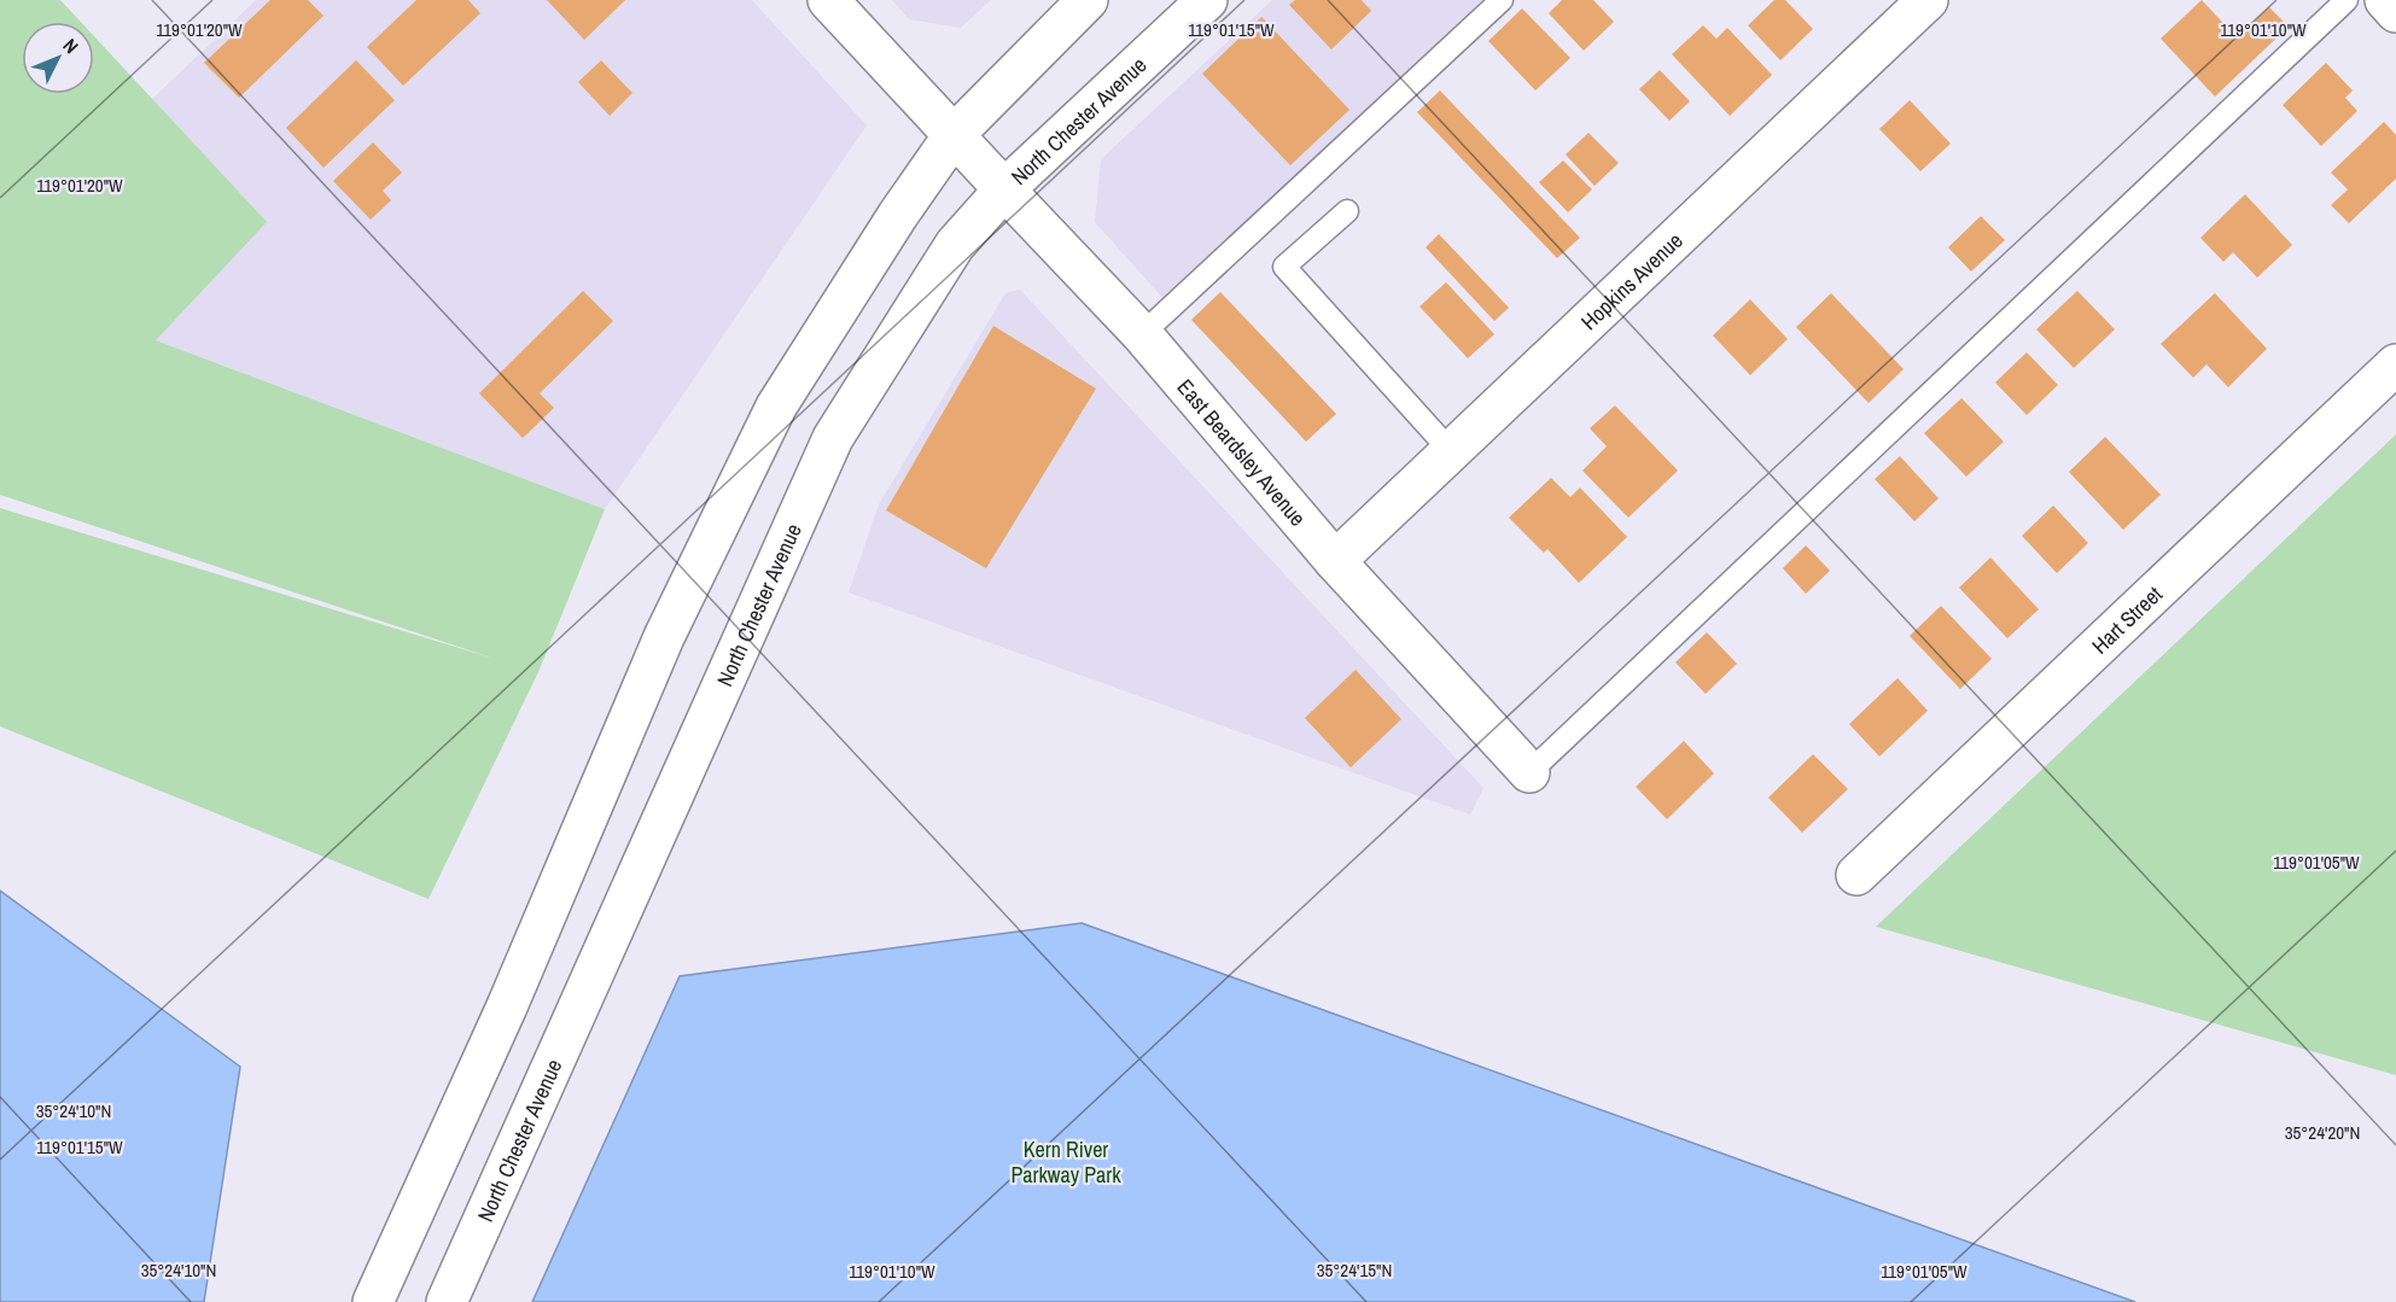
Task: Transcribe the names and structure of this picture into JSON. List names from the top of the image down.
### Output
{
  "streets": {
    "main road": [
      "North Chester Avenue",
      "Hopkins Avenue",
      "East Beardsley Avenue",
      "Hart Street"
    ]
  },
  "crossings": [
    ["North Chester Avenue", "East Beardsley Avenue"],
    ["Hopkins Avenue", "East Beardsley Avenue"]
  ],
  "parks": ["Kern River Parkway Park"],
  "north": "top right",
  "coordinates": [
    "119°01'10\"W",
    "119°01'20\"W",
    "119°01'15\"W",
    "119°01'05\"W",
    "35°24'10\"N",
    "35°24'20\"N",
    "35°24'15\"N"
  ]
}
